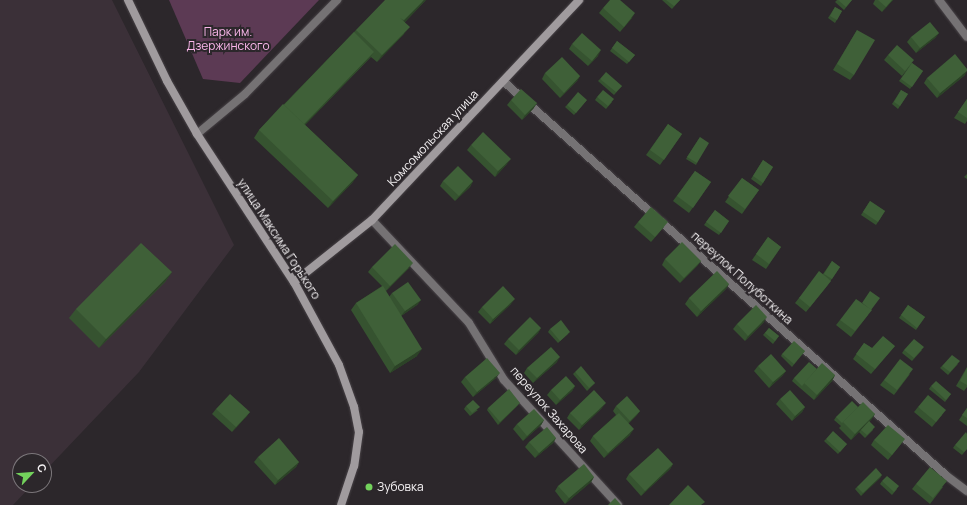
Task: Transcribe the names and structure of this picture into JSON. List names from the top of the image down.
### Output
{
  "streets": {
    "main road": ["Комсомольская улица", "улица Максима Горького"],
    "street": ["переулок Полуботкина", "переулок Захарова"]
  },
  "crossings": [
    ["Комсомольская улица", "улица Максима Горького"],
    ["Комсомольская улица", "переулок Полуботкина"],
    ["Комсомольская улица", "переулок Захарова"]
  ],
  "parks": ["Парк им. Дзержинского"],
  "places": ["Зубовка"],
  "north": "top right"
}
